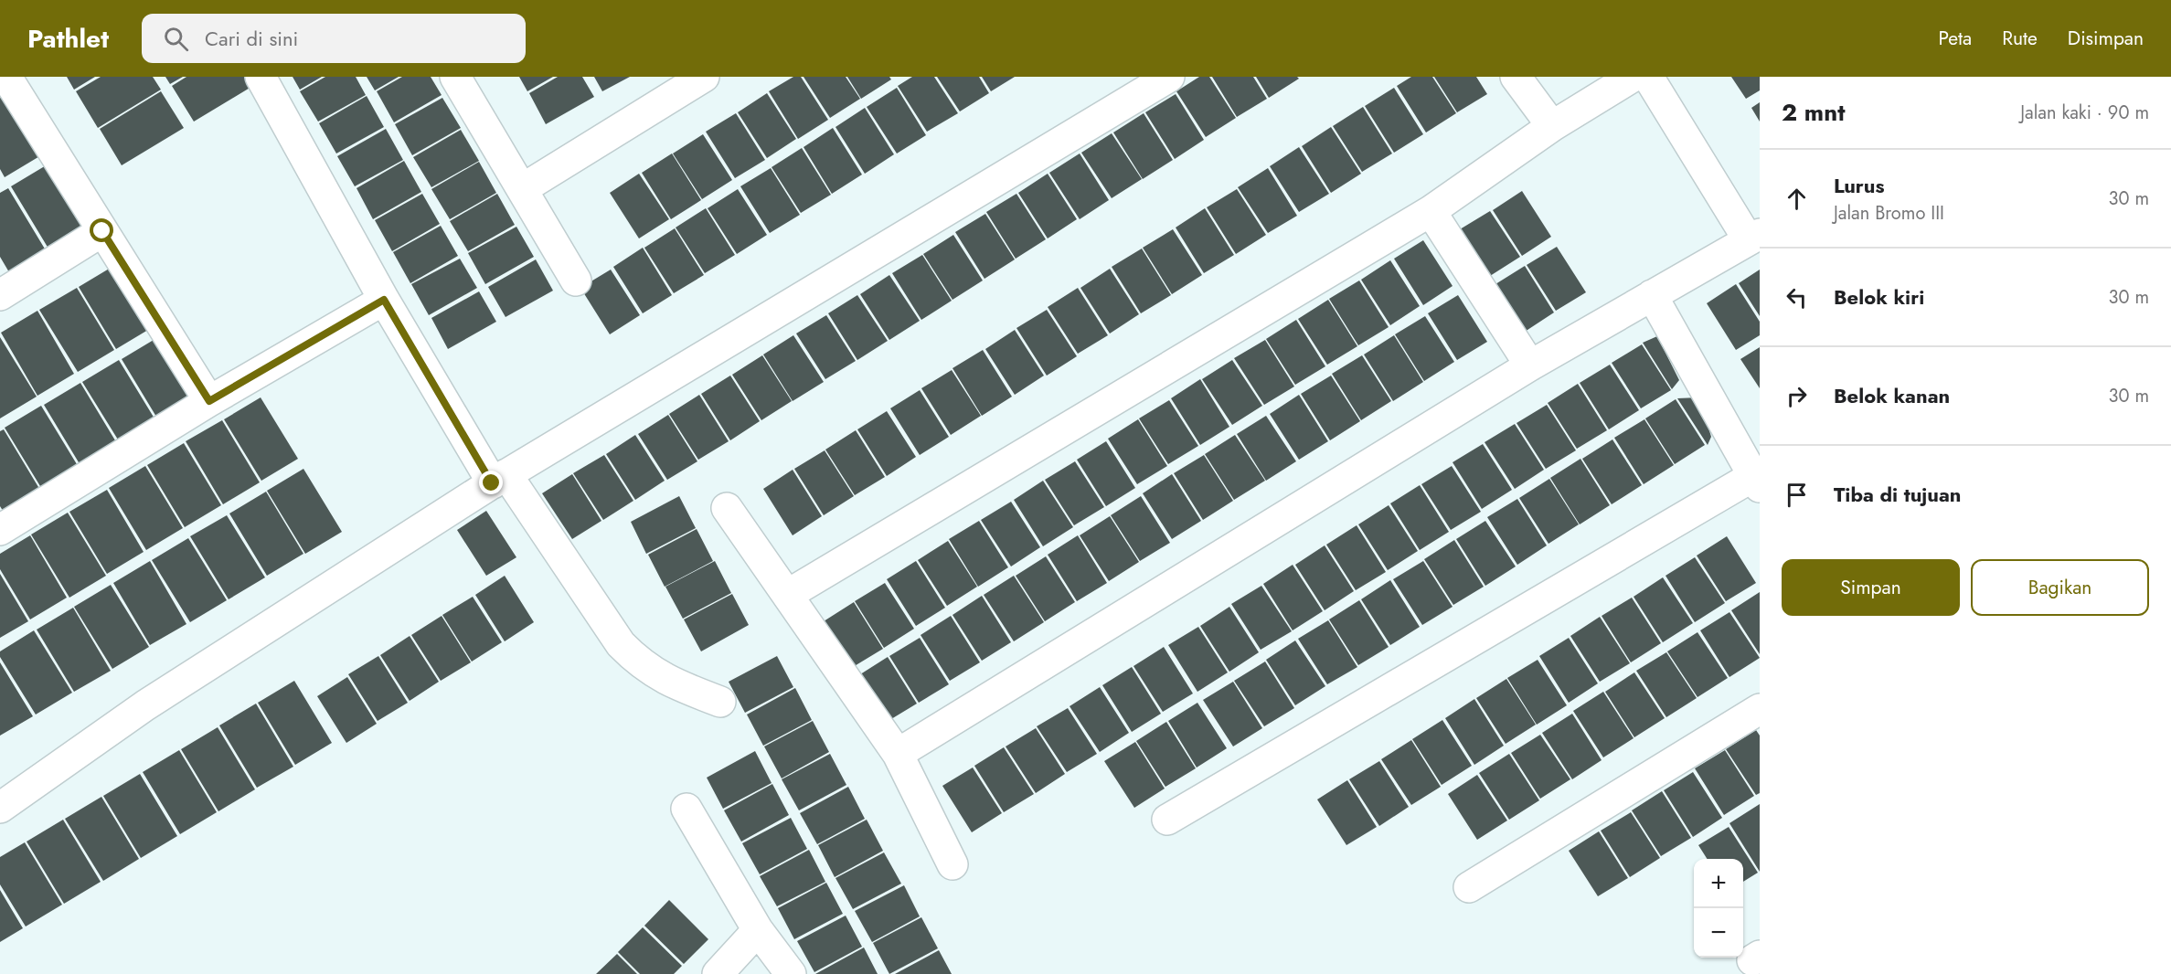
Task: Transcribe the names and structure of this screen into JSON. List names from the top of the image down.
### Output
{
  "page": {
    "header": "Pathlet",
    "search": "Cari di sini",
    "nav": ["Peta", "Rute", "Disimpan"],
    "heading": ["2 mnt", "Jalan kaki · 90 m"],
    "list": [
      ["Lurus", "Jalan Bromo III", "30 m"],
      ["Belok kiri", "30 m"],
      ["Belok kanan", "30 m"],
      "Tiba di tujuan"
    ],
    "buttons": ["Simpan", "Bagikan"],
    "map_buttons": ["+", "−"]
  }
}
